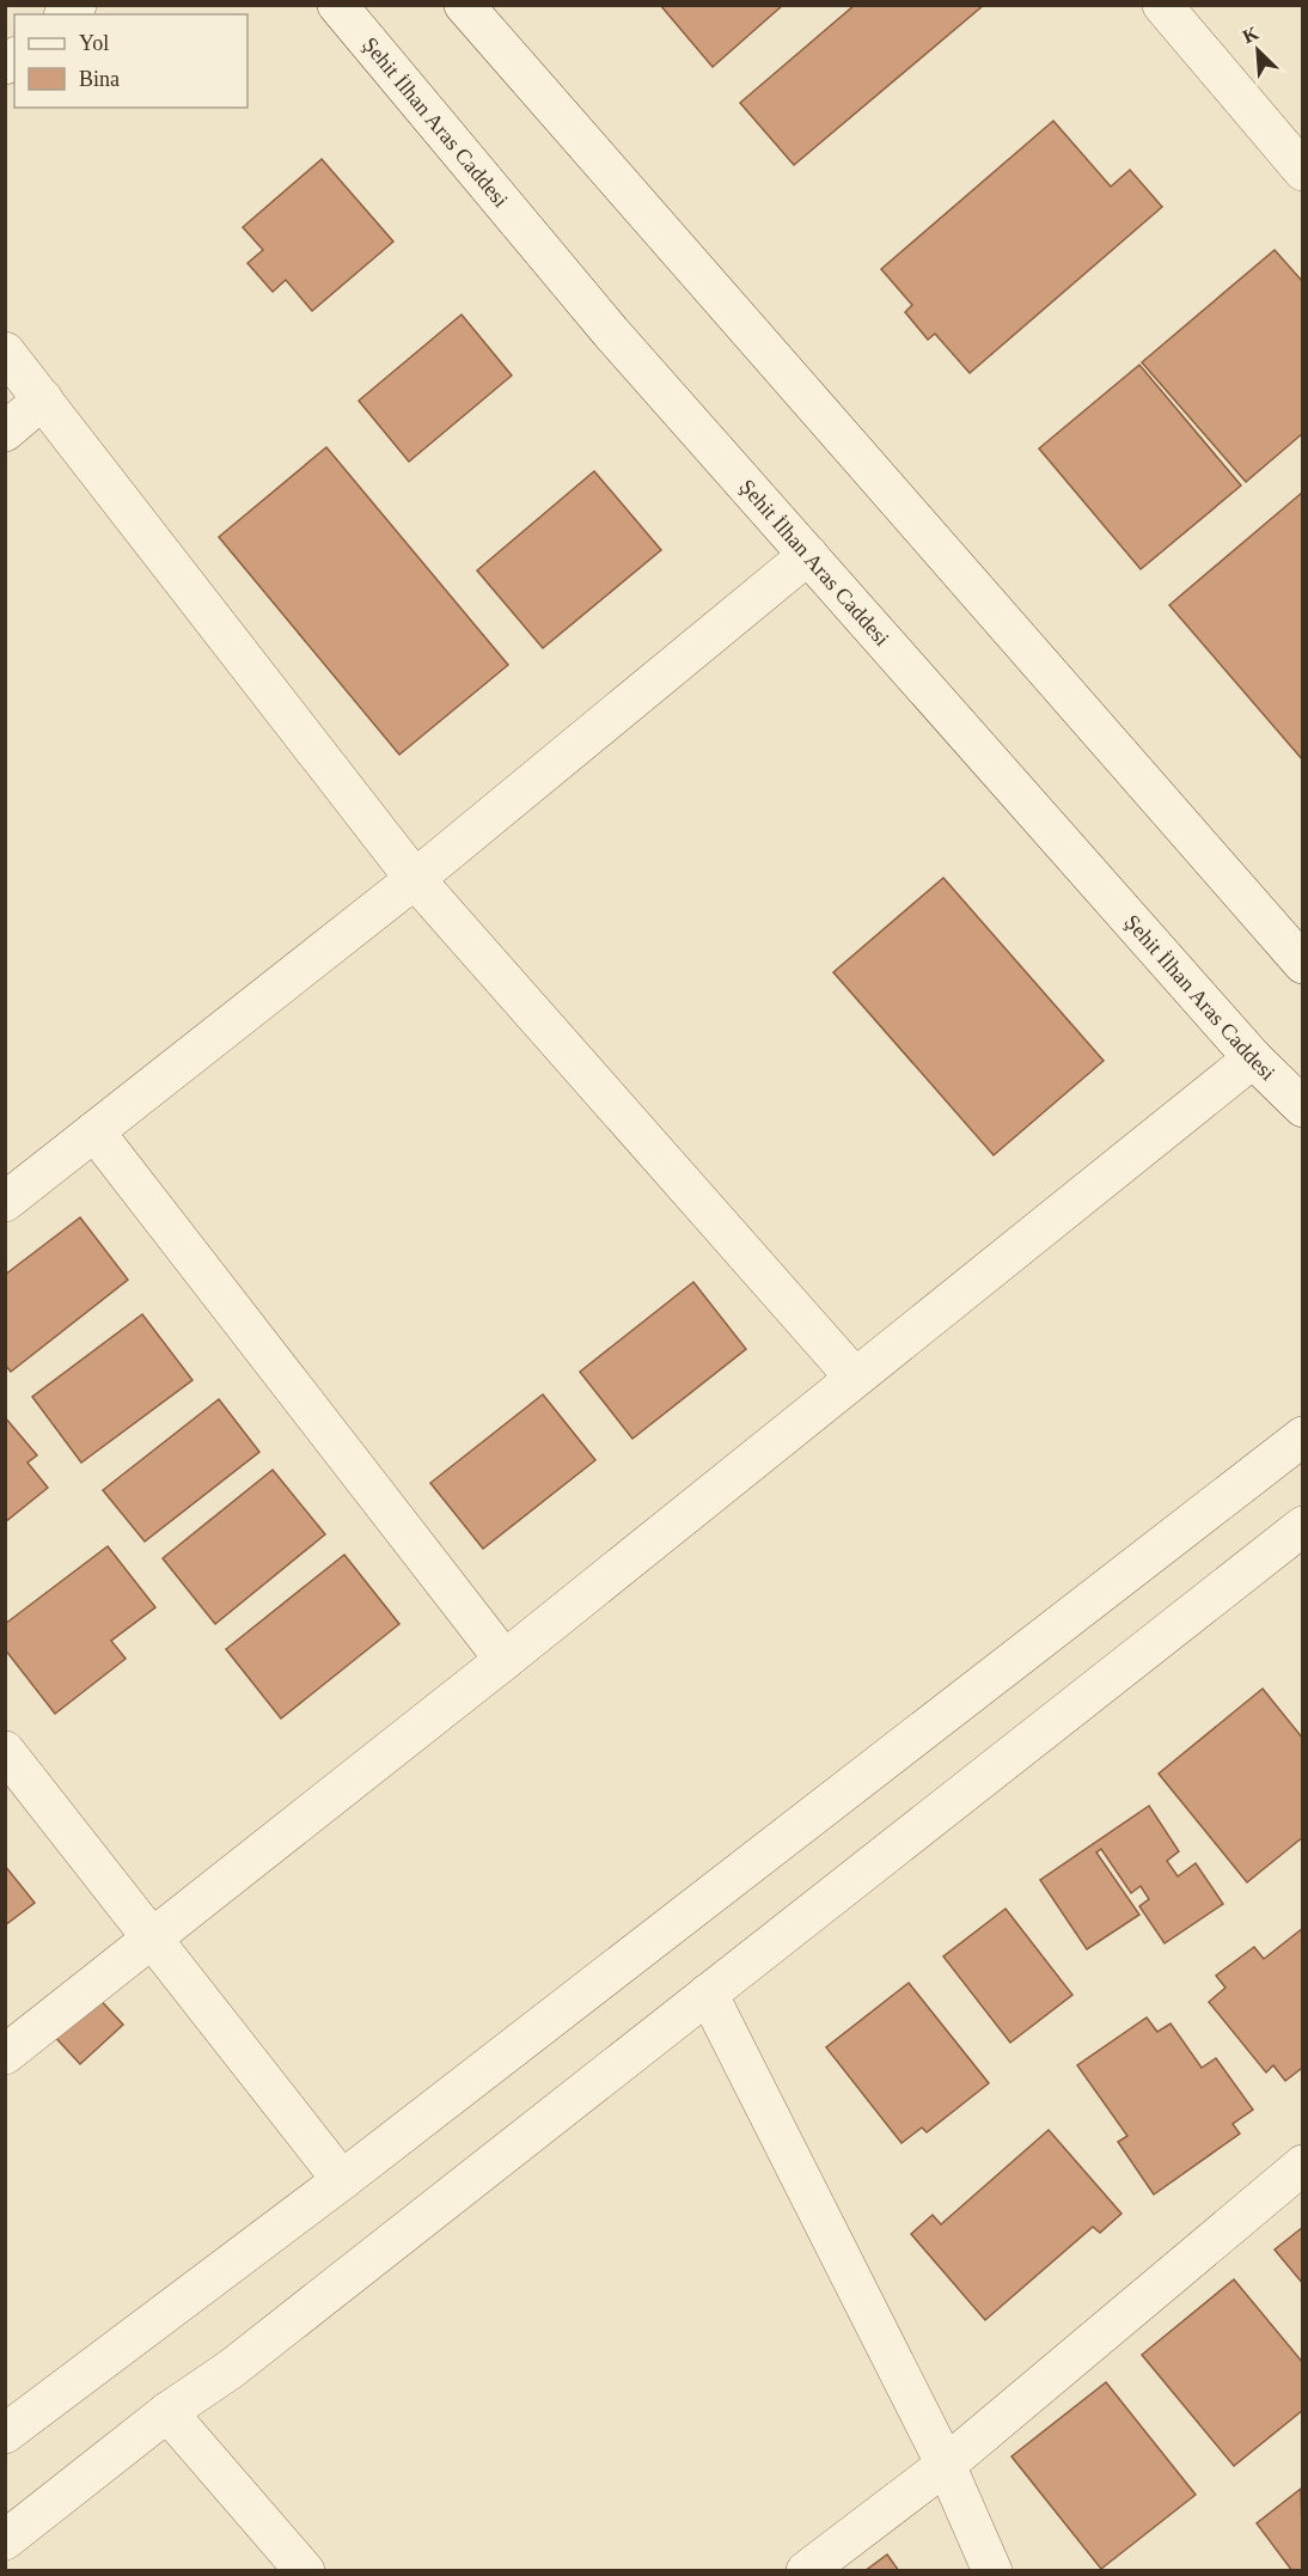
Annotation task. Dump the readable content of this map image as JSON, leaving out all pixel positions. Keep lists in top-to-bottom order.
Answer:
{
  "streets": {
    "street": ["Şehit İlhan Aras Caddesi"]
  },
  "legend": ["Yol", "Bina"],
  "north": "top left"
}
